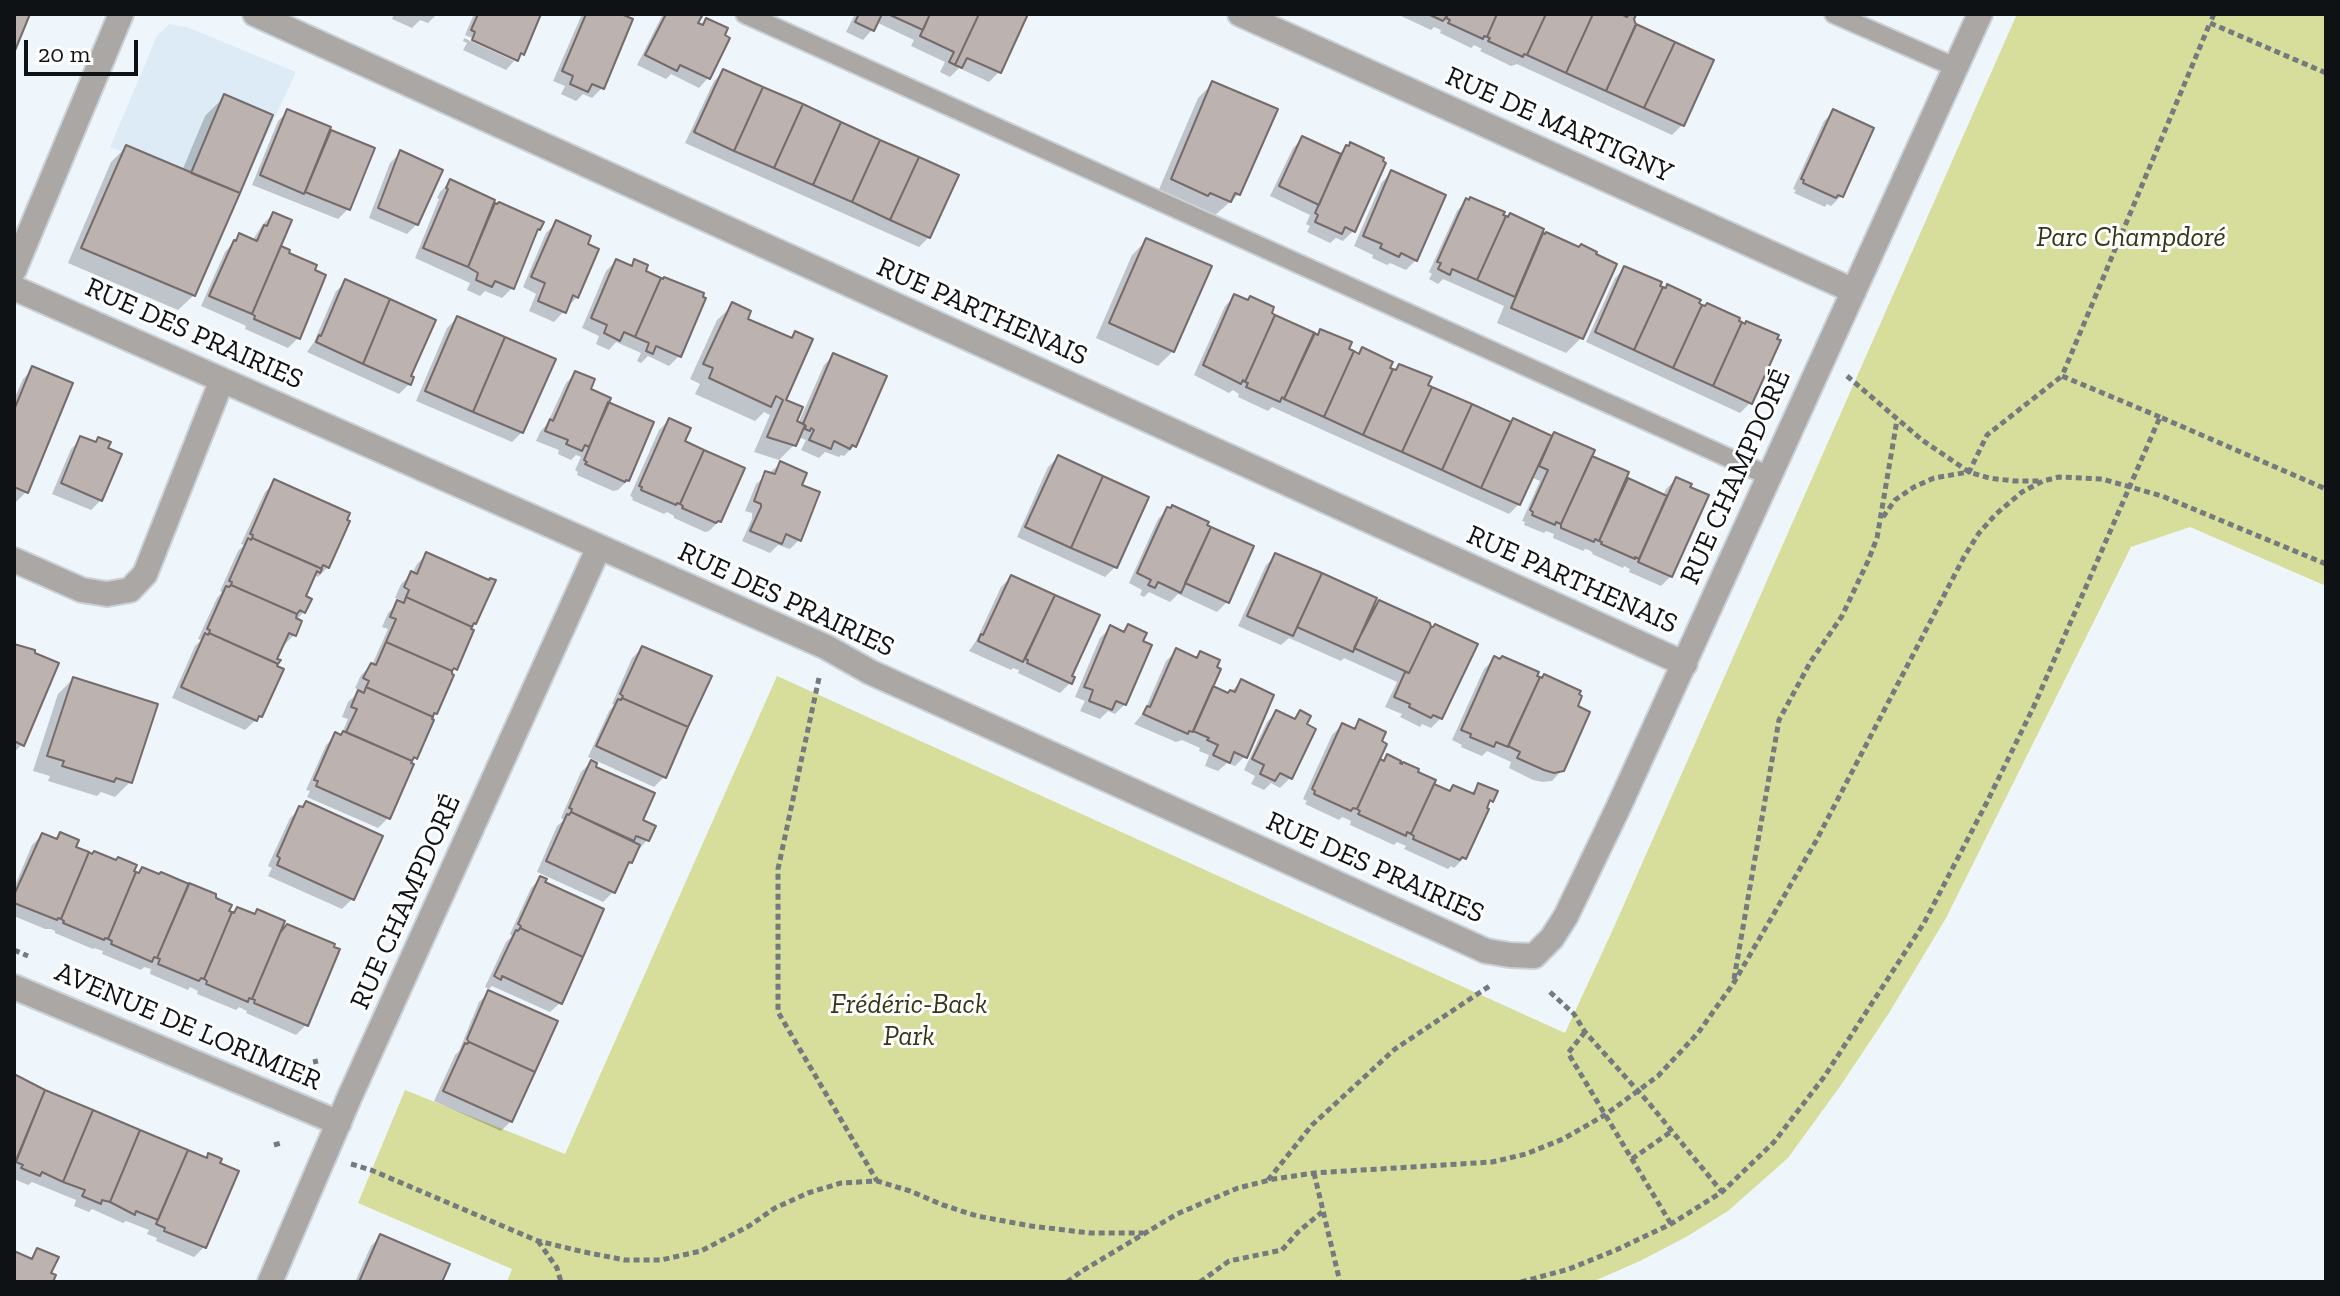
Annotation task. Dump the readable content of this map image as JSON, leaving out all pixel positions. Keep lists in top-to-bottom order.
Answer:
{
  "streets": {
    "street": [
      "RUE DE MARTIGNY",
      "RUE PARTHENAIS",
      "RUE DES PRAIRIES",
      "RUE CHAMPDORÉ",
      "AVENUE DE LORIMIER"
    ]
  },
  "crossings": [
    ["RUE DE MARTIGNY", "RUE CHAMPDORÉ"],
    ["RUE PARTHENAIS", "RUE CHAMPDORÉ"],
    ["RUE DES PRAIRIES", "RUE CHAMPDORÉ"],
    ["RUE CHAMPDORÉ", "AVENUE DE LORIMIER"]
  ],
  "parks": ["Parc Champdoré", "Frédéric-Back Park"],
  "scale_bar": "20 m"
}
